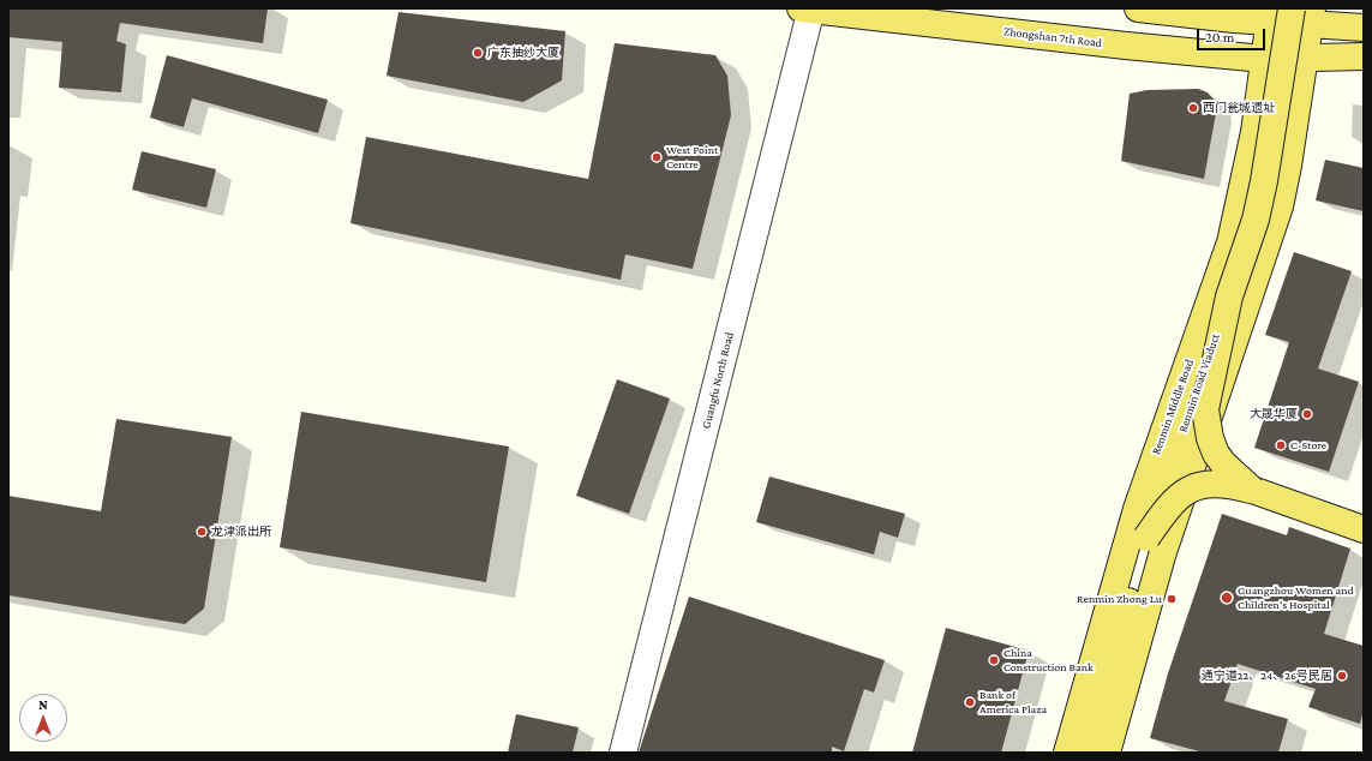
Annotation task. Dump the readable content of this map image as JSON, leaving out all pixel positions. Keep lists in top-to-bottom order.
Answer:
{
  "streets": {
    "main road": ["Zhongshan 7th Road", "Renmin Road Viaduct", "Renmin Middle Road"],
    "street": ["Guangfu North Road"]
  },
  "crossings": [
    ["Zhongshan 7th Road", "Guangfu North Road"],
    ["Zhongshan 7th Road", "Renmin Middle Road"]
  ],
  "places": [
    "广东抽纱大厦",
    "西门瓮城遗址",
    "West Point Centre",
    "大晟华厦",
    "C-Store",
    "龙津派出所",
    "Guangzhou Women and Children's Hospital",
    "Renmin Zhong Lu",
    "China Construction Bank",
    "通宁道22、24、26号民居",
    "Bank of America Plaza"
  ],
  "scale_bar": "20 m",
  "north": "top"
}
